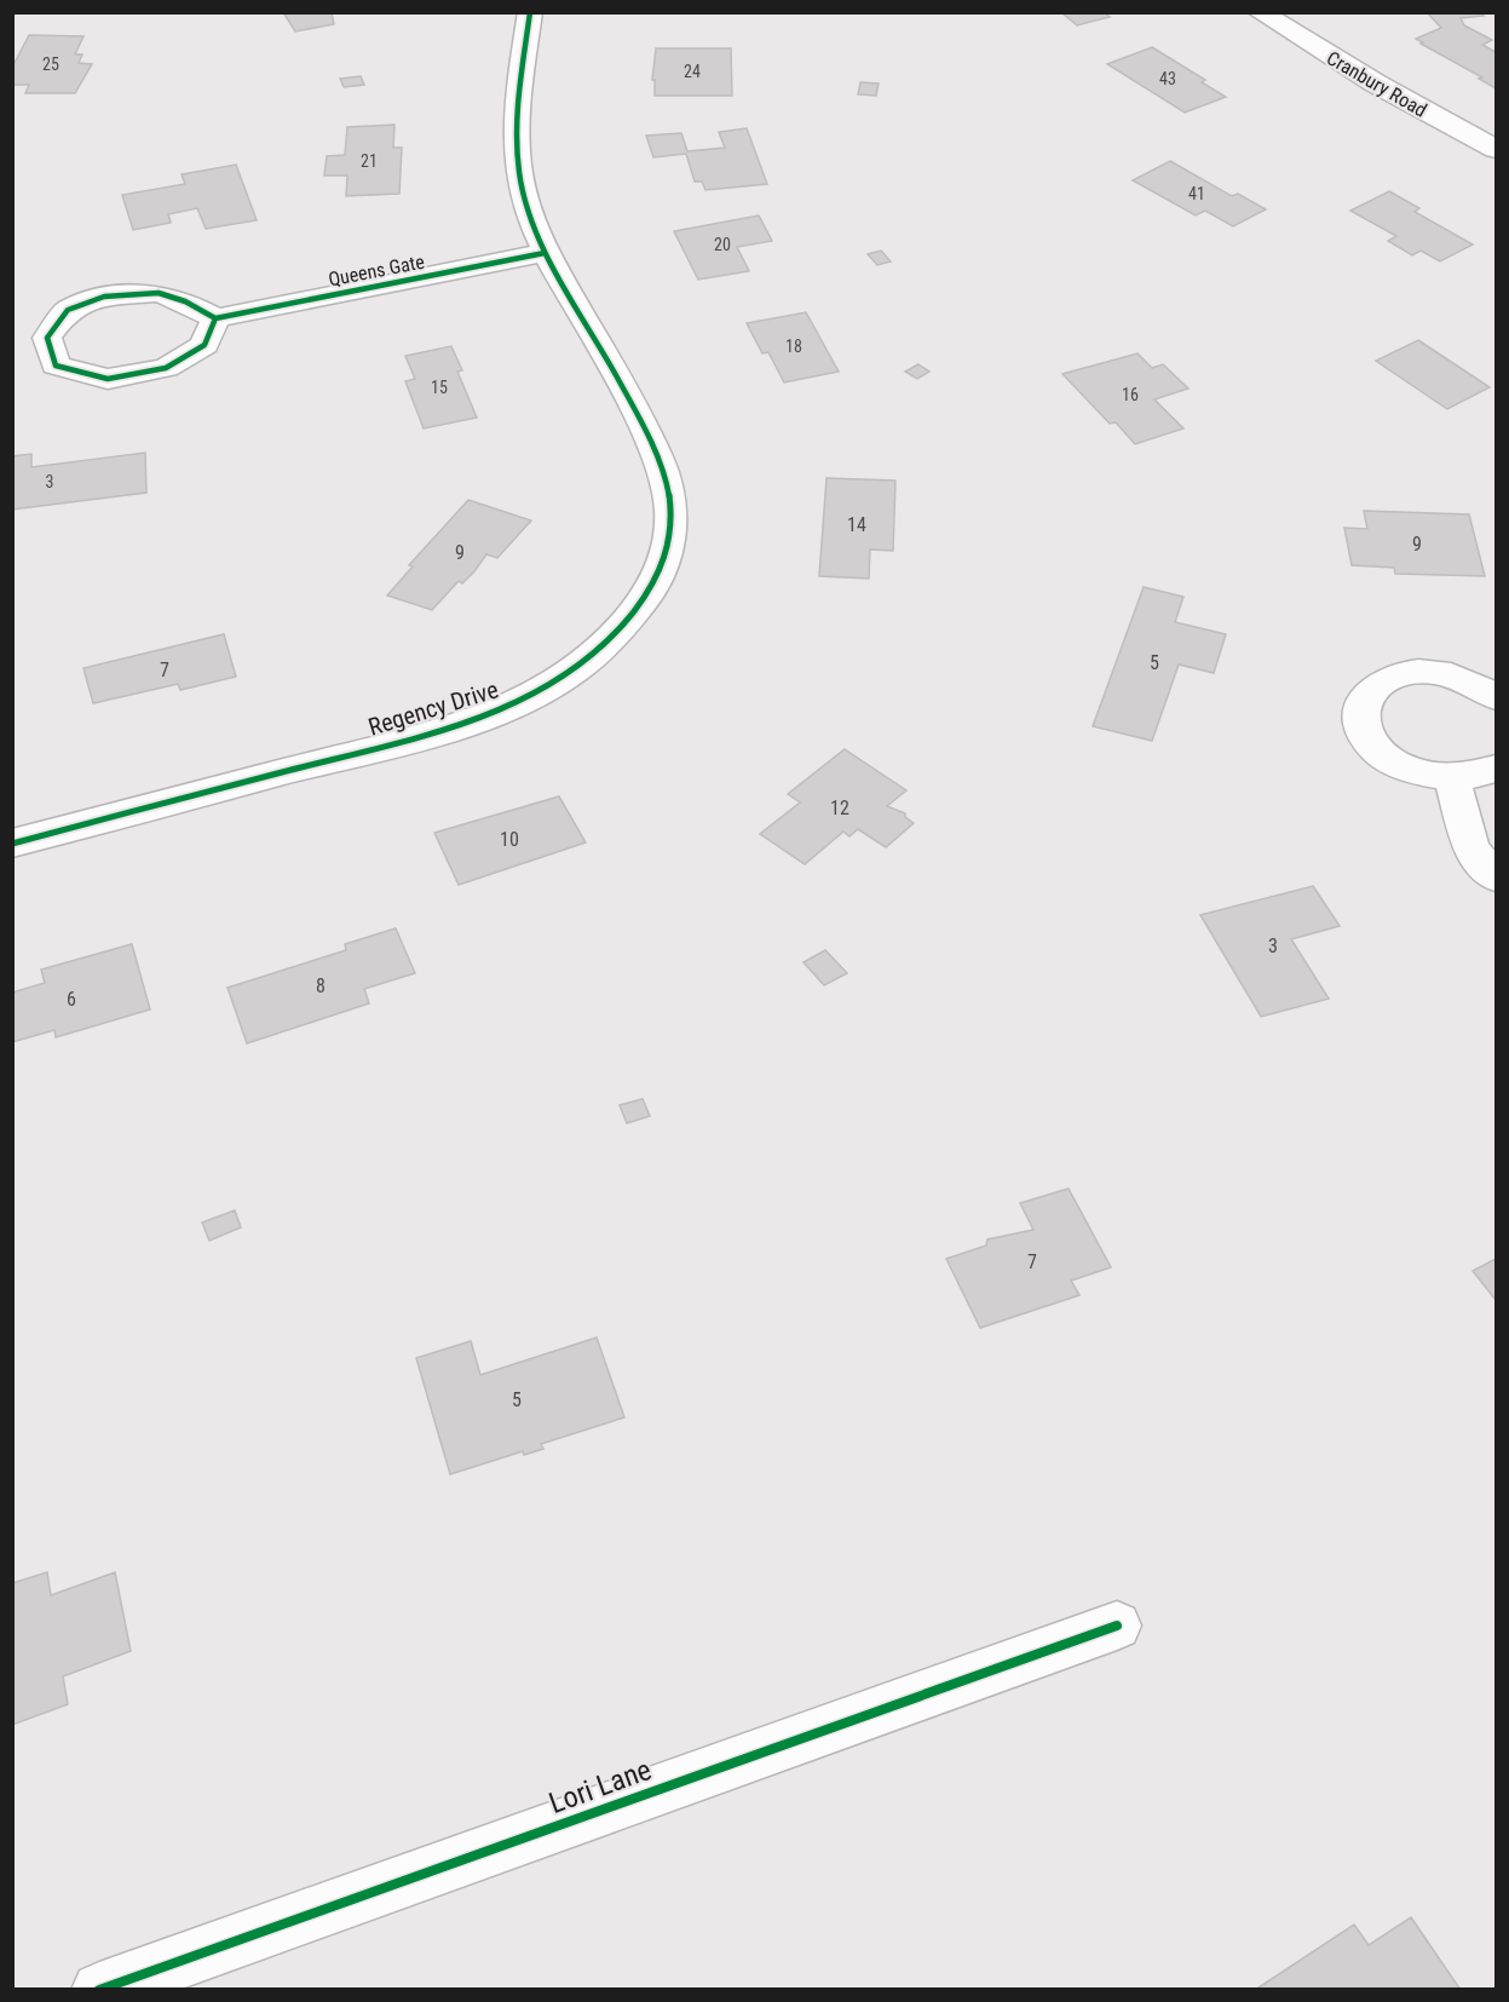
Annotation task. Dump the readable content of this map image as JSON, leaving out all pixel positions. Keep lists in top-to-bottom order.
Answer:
{
  "streets": {
    "street": [
      "Cranbury Road",
      "Queens Gate",
      "Regency Drive",
      "Lori Lane"
    ]
  },
  "crossings": [
    ["Queens Gate", "Regency Drive"]
  ],
  "house_numbers": [
    "25",
    "24",
    "43",
    "21",
    "41",
    "20",
    "18",
    "15",
    "16",
    "3",
    "14",
    "9",
    "9",
    "5",
    "7",
    "12",
    "10",
    "3",
    "8",
    "6",
    "7",
    "5"
  ]
}
